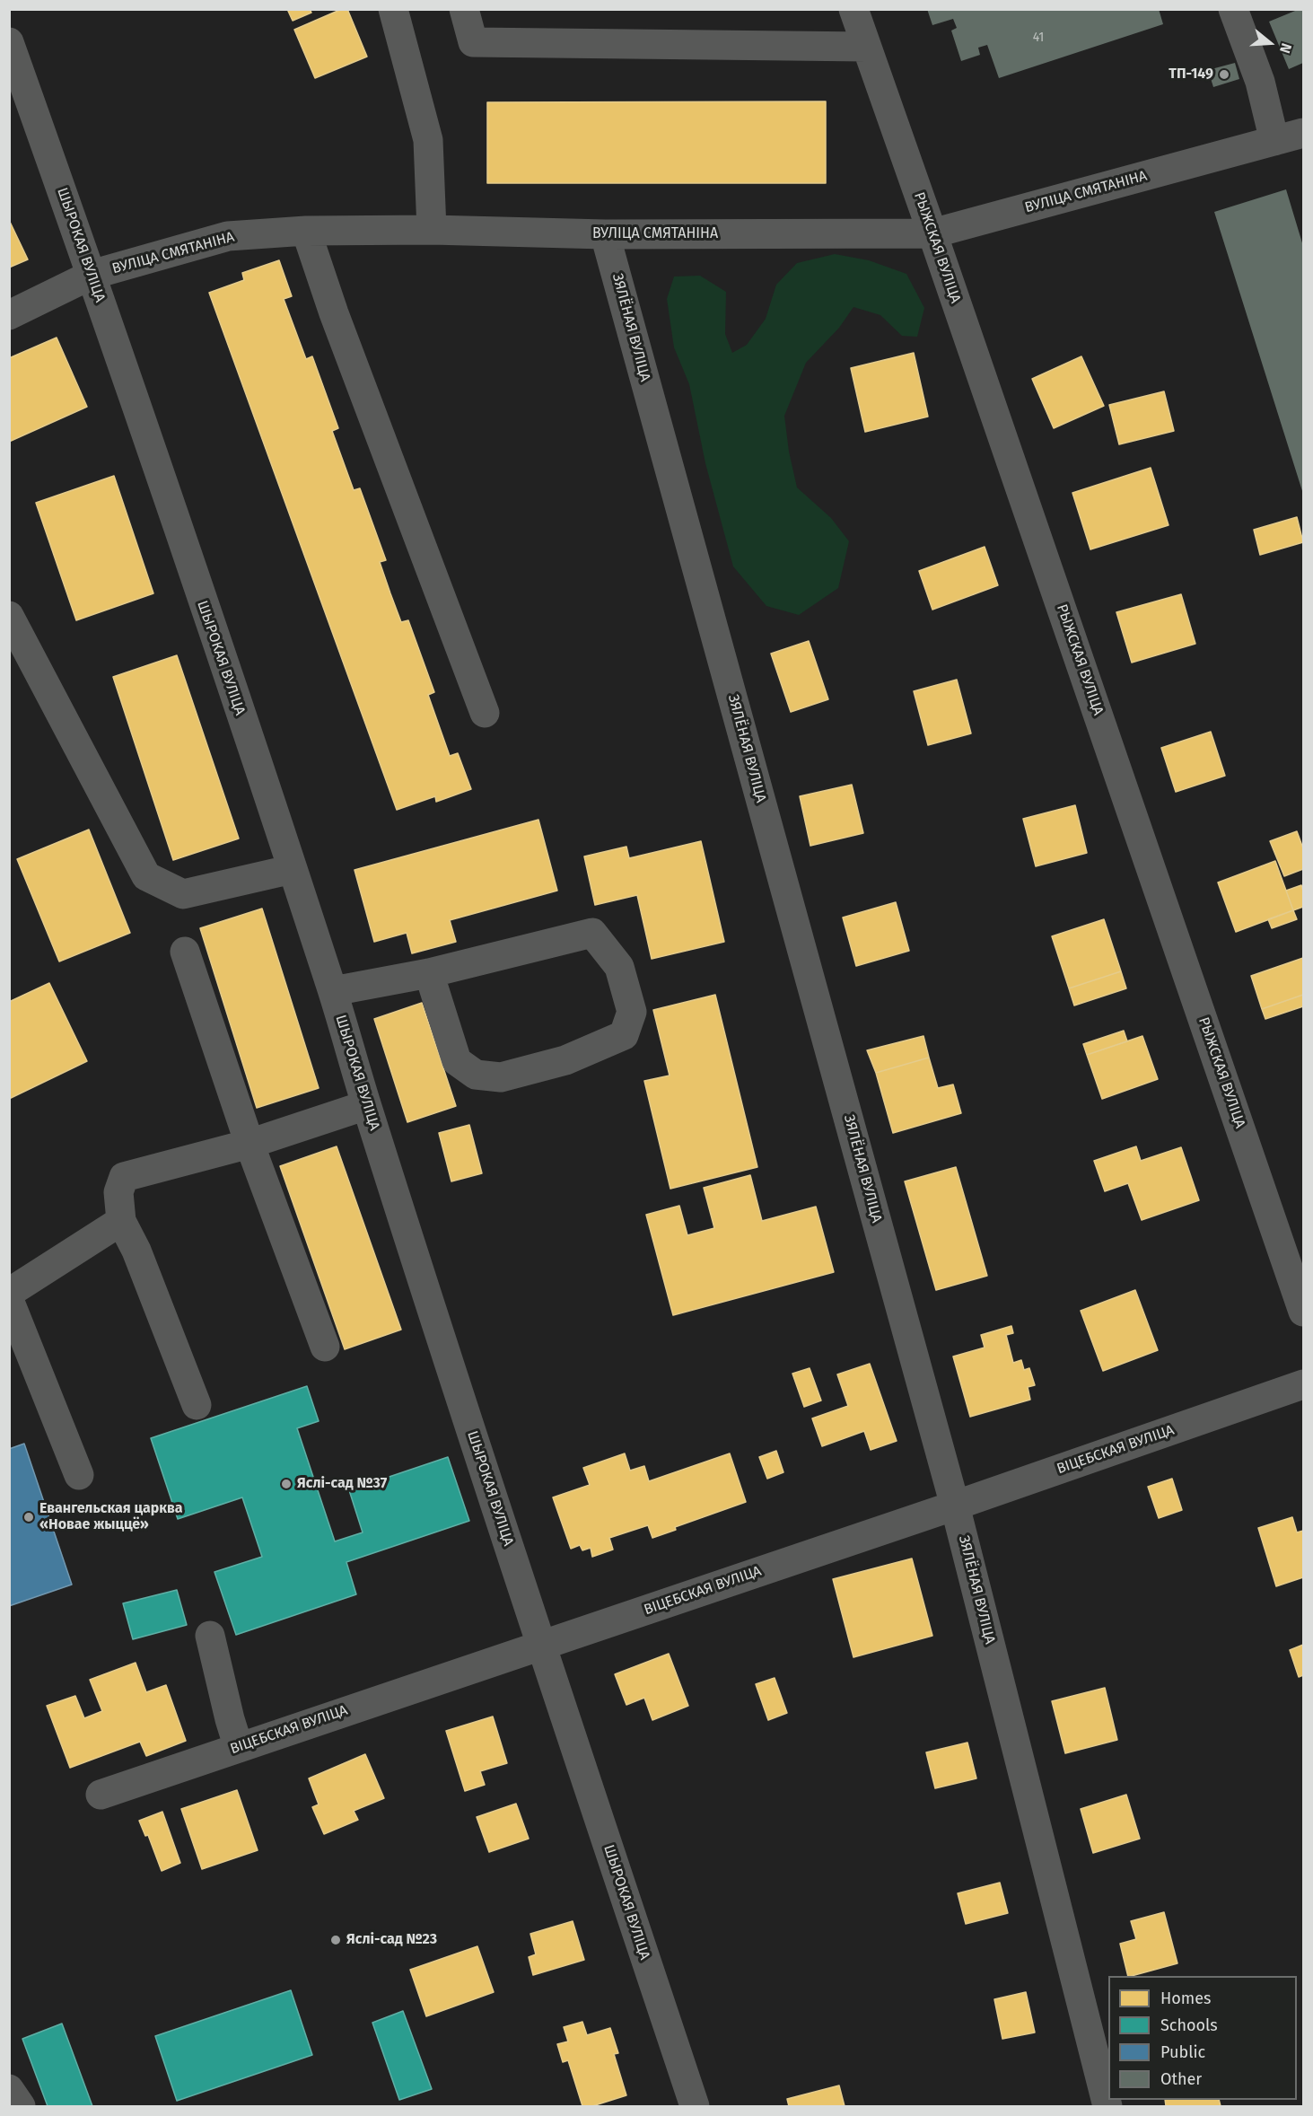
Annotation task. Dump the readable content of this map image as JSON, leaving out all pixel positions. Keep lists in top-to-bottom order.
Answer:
{
  "streets": {
    "street": [
      "ВУЛІЦА СМЯТАНІНА",
      "ШЫРОКАЯ ВУЛІЦА",
      "РЫЖСКАЯ ВУЛІЦА",
      "ЗЯЛЁНАЯ ВУЛІЦА",
      "ВІЦЕБСКАЯ ВУЛІЦА"
    ]
  },
  "crossings": [
    ["ВУЛІЦА СМЯТАНІНА", "ШЫРОКАЯ ВУЛІЦА"],
    ["ВУЛІЦА СМЯТАНІНА", "РЫЖСКАЯ ВУЛІЦА"],
    ["ВУЛІЦА СМЯТАНІНА", "ЗЯЛЁНАЯ ВУЛІЦА"],
    ["ШЫРОКАЯ ВУЛІЦА", "ВІЦЕБСКАЯ ВУЛІЦА"],
    ["ЗЯЛЁНАЯ ВУЛІЦА", "ВІЦЕБСКАЯ ВУЛІЦА"]
  ],
  "places": [
    "ТП-149",
    "Яслі-сад №37",
    "Евангельская царква «Новае жыццё»",
    "Яслі-сад №23"
  ],
  "house_numbers": ["41"],
  "legend": [
    "Homes",
    "Schools",
    "Public",
    "Other"
  ],
  "north": "right"
}
